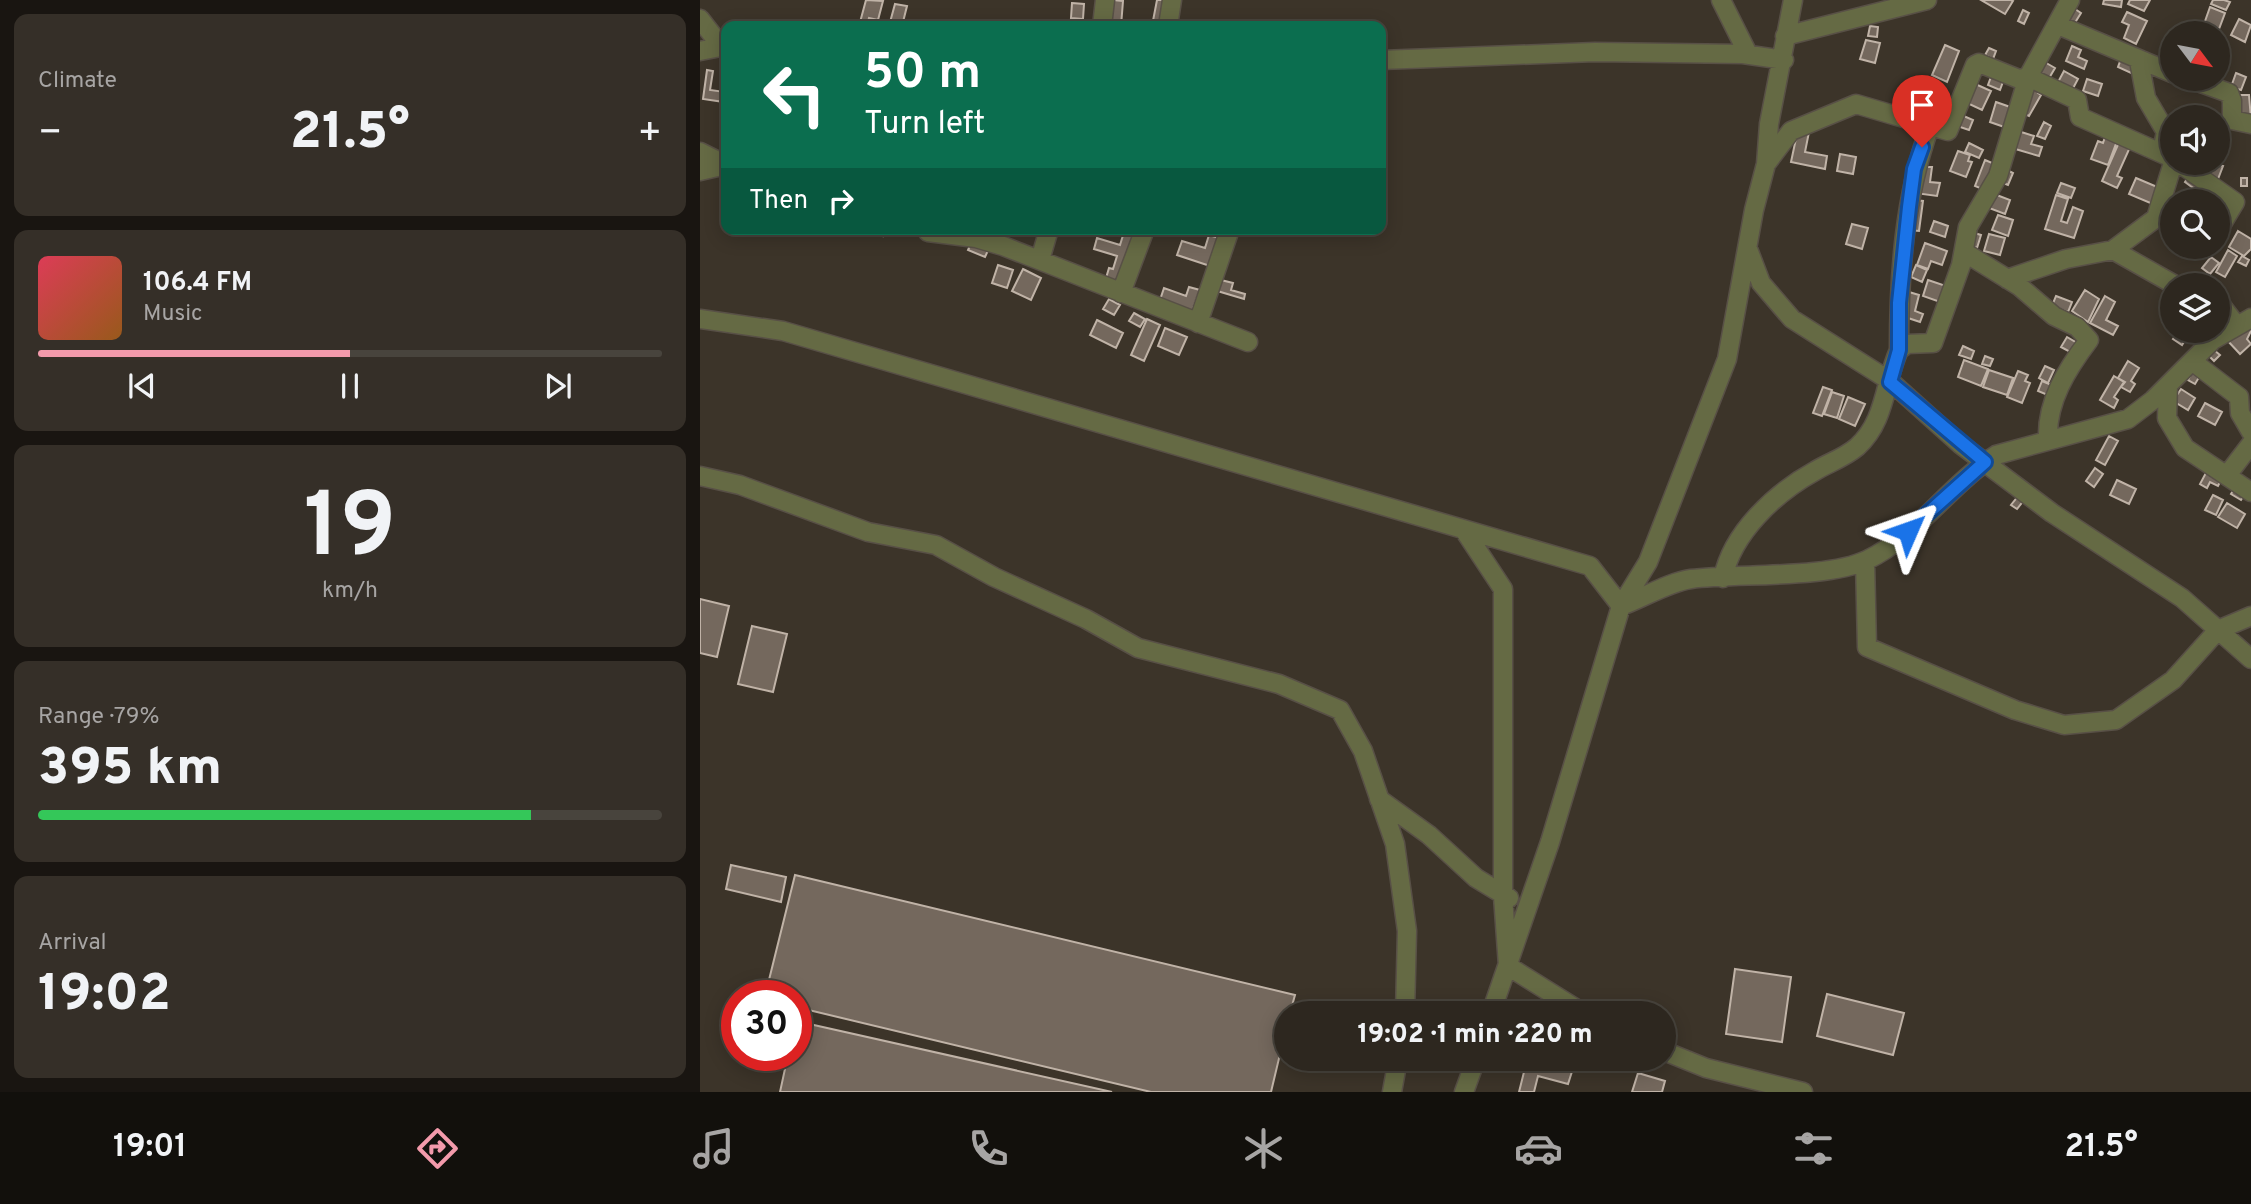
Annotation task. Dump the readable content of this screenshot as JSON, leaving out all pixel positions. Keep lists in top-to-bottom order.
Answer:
{
  "north": "bottom right",
  "page": {
    "tile": [
      "Climate",
      ["19", "km/h"],
      ["Range · 79%", "395 km"],
      ["Arrival", "19:02"]
    ],
    "turn": ["50 m", "Turn left"],
    "heat": ["−", "21.5°", "+"],
    "then": "Then",
    "song": ["106.4 FM", "Music"],
    "limit": "30",
    "trip": "19:02 · 1 min · 220 m",
    "tabs": ["19:01", "21.5°"]
  }
}
